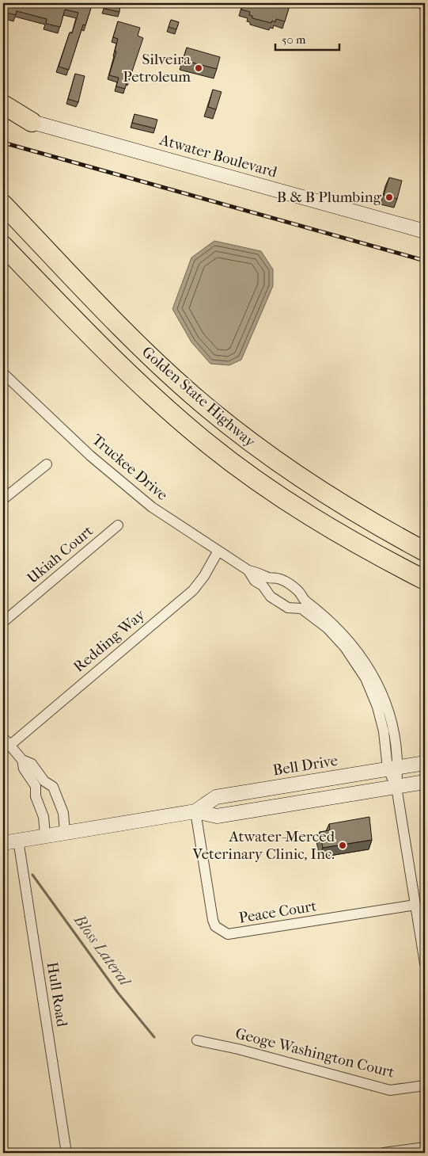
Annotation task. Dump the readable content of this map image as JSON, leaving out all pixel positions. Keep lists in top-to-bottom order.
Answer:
{
  "streets": {
    "highway": ["Golden State Highway"],
    "street": [
      "Atwater Boulevard",
      "Truckee Drive",
      "Ukiah Court",
      "Redding Way",
      "Bell Drive",
      "Peace Court",
      "Hull Road",
      "Geoge Washington Court"
    ]
  },
  "crossings": [
    ["Truckee Drive", "Redding Way"],
    ["Truckee Drive", "Bell Drive"],
    ["Truckee Drive", "Peace Court"],
    ["Bell Drive", "Peace Court"],
    ["Bell Drive", "Hull Road"]
  ],
  "water": ["Bloss Lateral"],
  "places": ["Silveira Petroleum", "B & B Plumbing", "Atwater-Merced Veterinary Clinic, Inc."],
  "scale_bar": "50 m"
}
